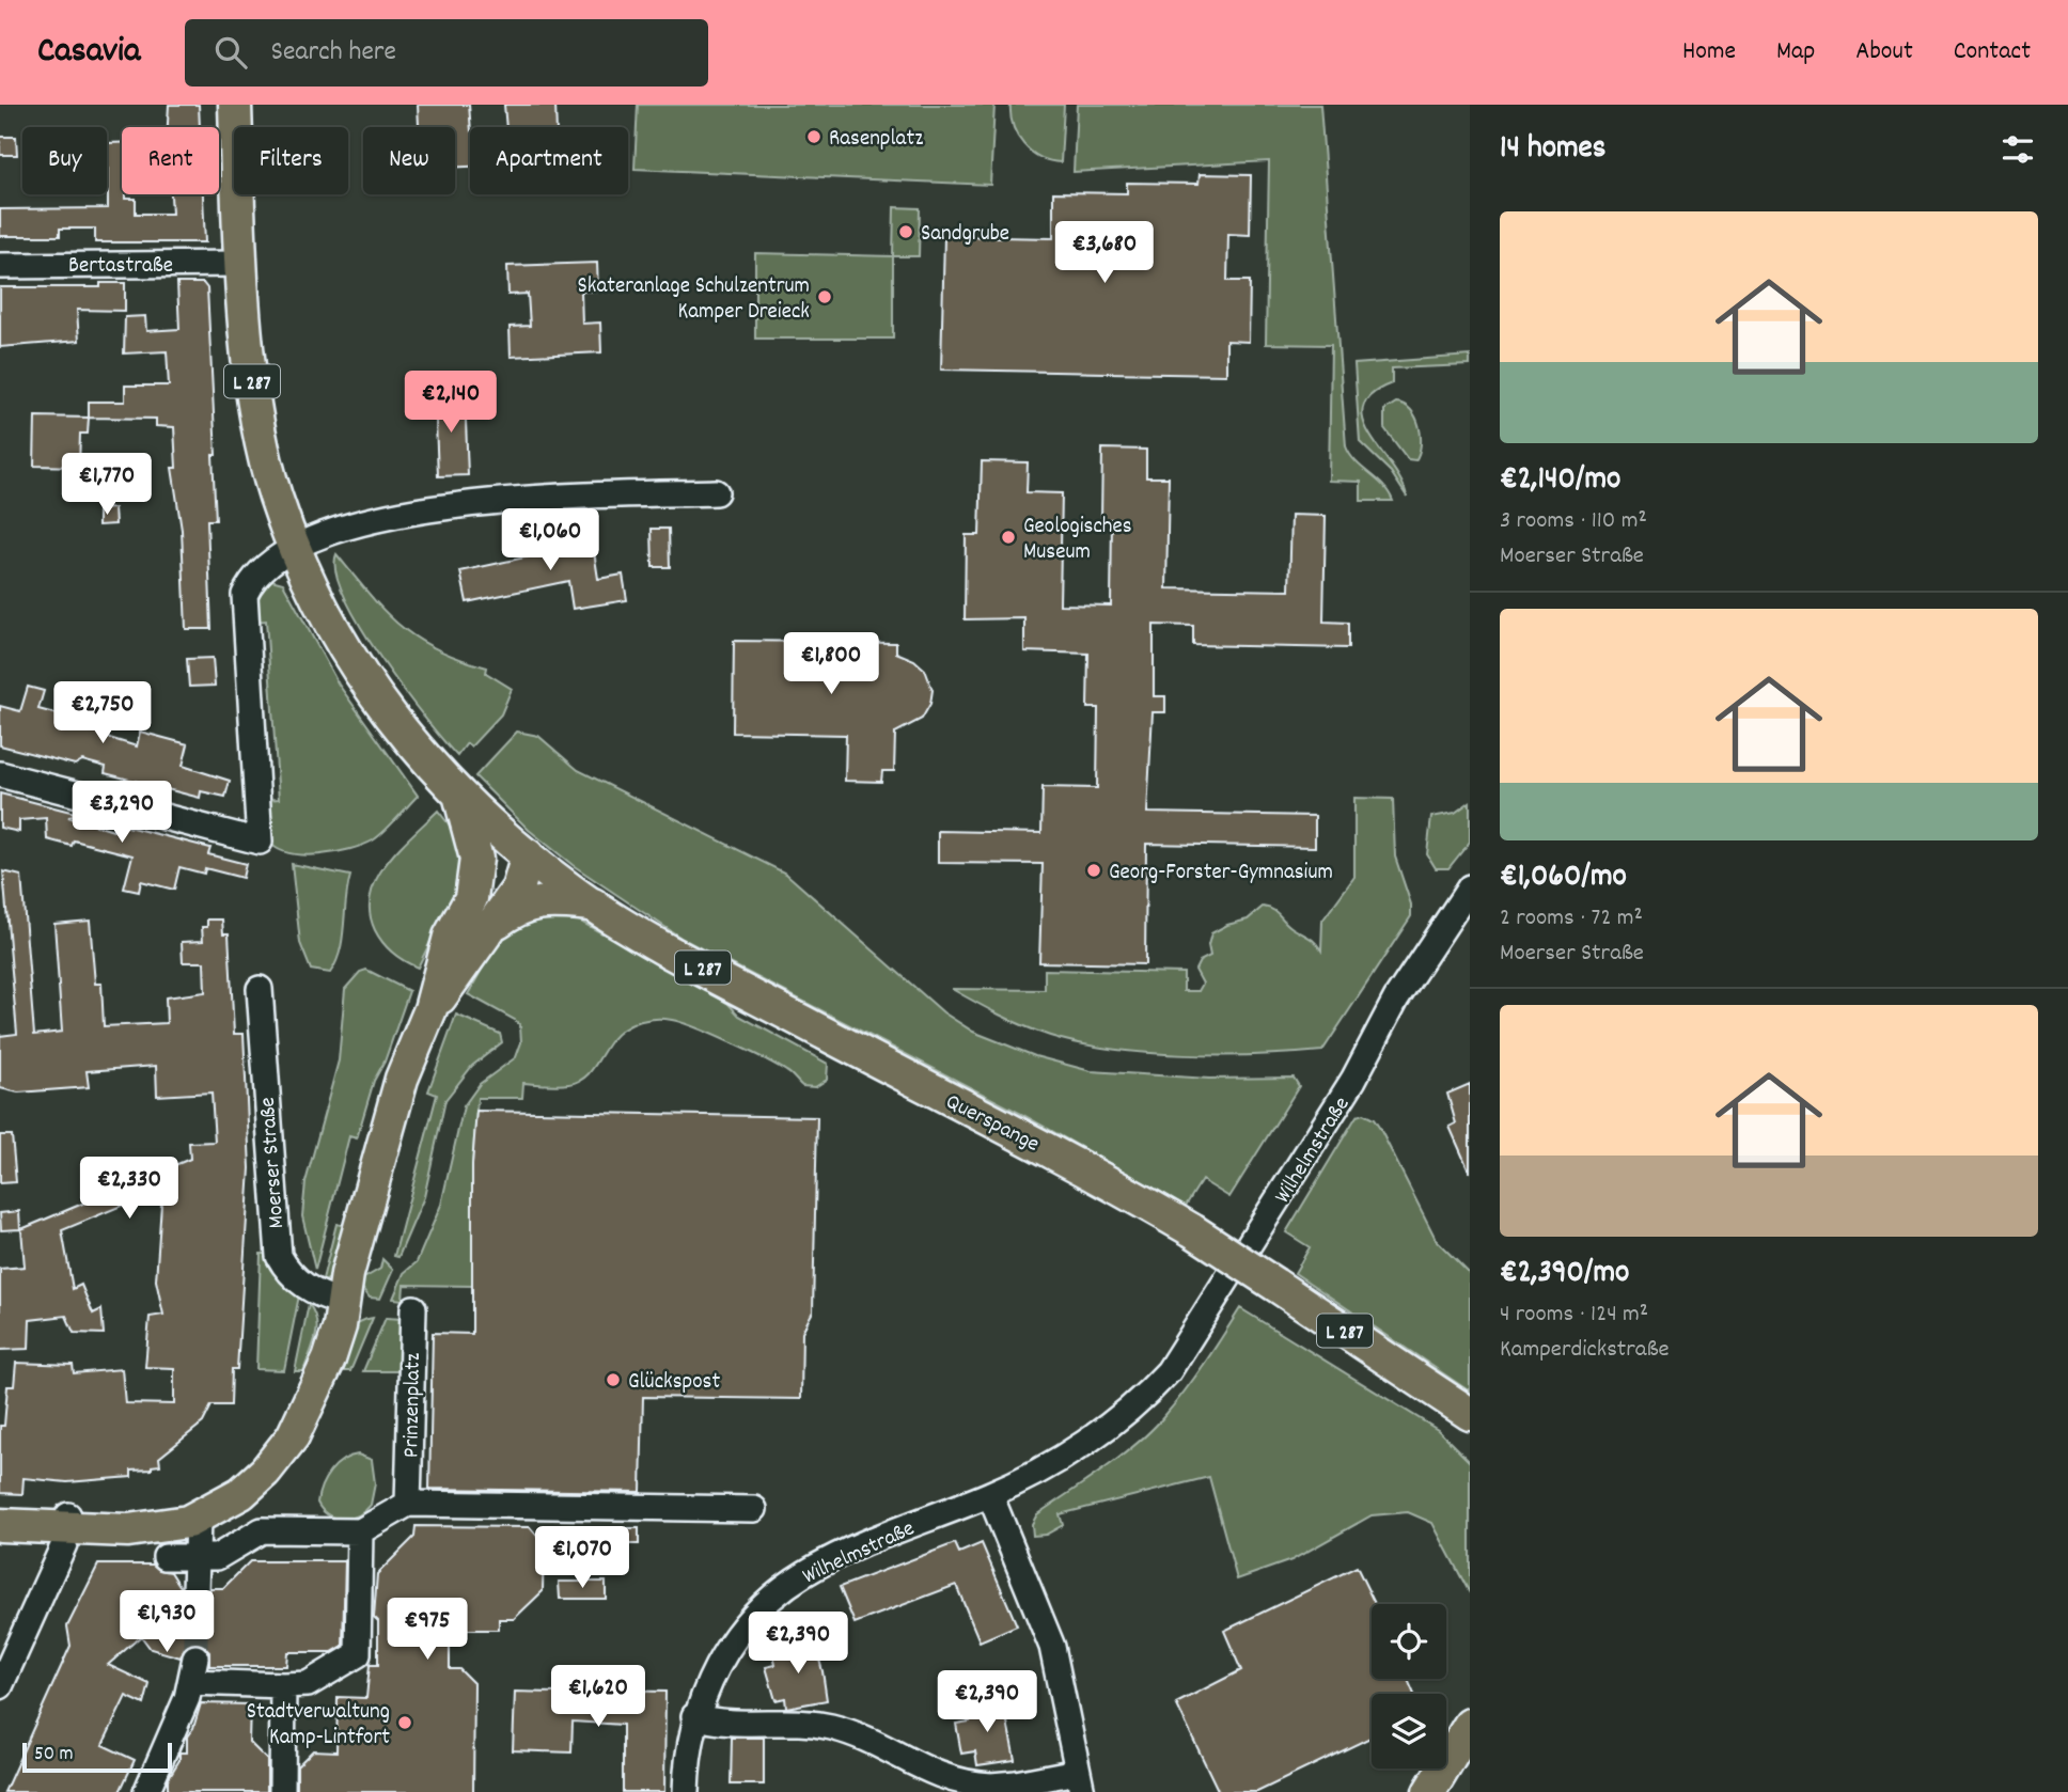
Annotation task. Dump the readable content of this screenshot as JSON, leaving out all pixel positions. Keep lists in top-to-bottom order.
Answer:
{
  "streets": {
    "main road": ["L 287", "Querspange"],
    "street": [
      "Bertastraße",
      "Wilhelmstraße",
      "Moerser Straße",
      "Prinzenplatz"
    ]
  },
  "crossings": [
    ["Bertastraße", "L 287"],
    ["L 287", "Querspange"]
  ],
  "places": [
    "Rasenplatz",
    "Sandgrube",
    "Skateranlage Schulzentrum Kamper Dreieck",
    "Geologisches Museum",
    "Georg-Forster-Gymnasium",
    "Glückspost",
    "Stadtverwaltung Kamp-Lintfort"
  ],
  "scale_bar": "50 m",
  "page": {
    "header": "Casavia",
    "search": "Search here",
    "nav": [
      "Home",
      "Map",
      "About",
      "Contact"
    ],
    "heading": "14 homes",
    "chip": [
      "Buy",
      "Rent",
      "Filters",
      "New",
      "Apartment"
    ],
    "list": [
      {
        "name": "€2,140/mo",
        "note": "3 rooms · 110 m² · Moerser Straße"
      },
      {
        "name": "€1,060/mo",
        "note": "2 rooms · 72 m² · Moerser Straße"
      },
      {
        "name": "€2,390/mo",
        "note": "4 rooms · 124 m² · Kamperdickstraße"
      }
    ],
    "price": [
      "€3,680",
      "€2,140",
      "€1,770",
      "€1,060",
      "€1,800",
      "€2,750",
      "€3,290",
      "€2,330",
      "€1,070",
      "€1,930",
      "€975",
      "€2,390",
      "€1,620",
      "€2,390"
    ],
    "scale": "50 m"
  }
}
